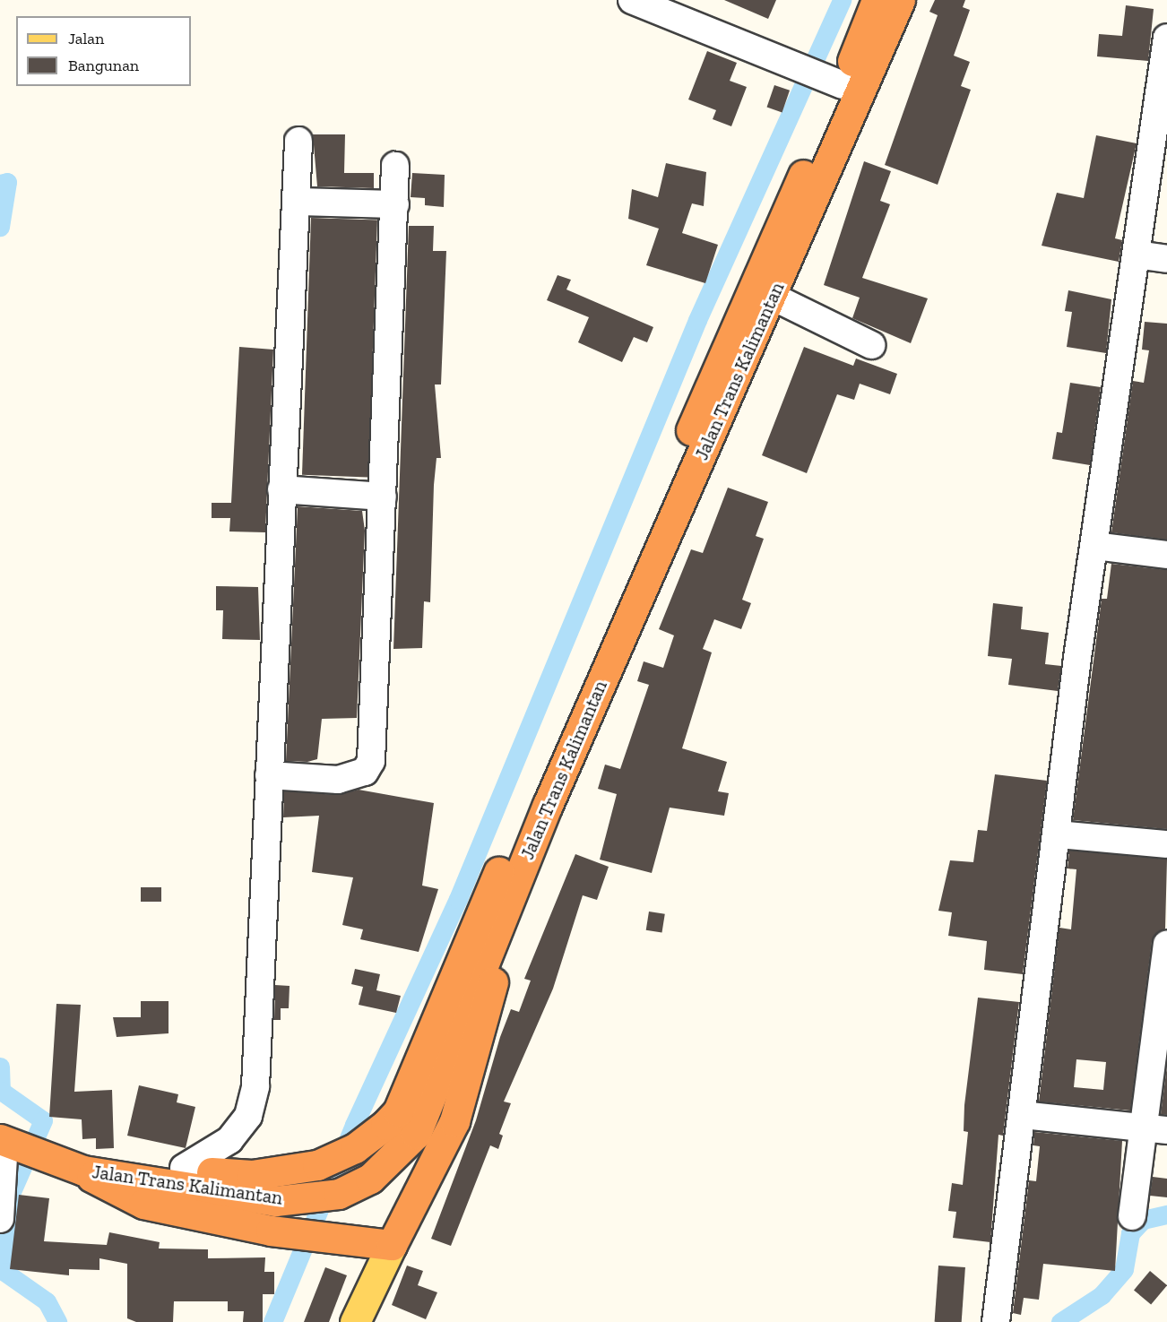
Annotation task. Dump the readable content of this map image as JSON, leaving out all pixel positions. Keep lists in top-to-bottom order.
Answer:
{
  "streets": {
    "highway": ["Jalan Trans Kalimantan"]
  },
  "legend": ["Jalan", "Bangunan"]
}
